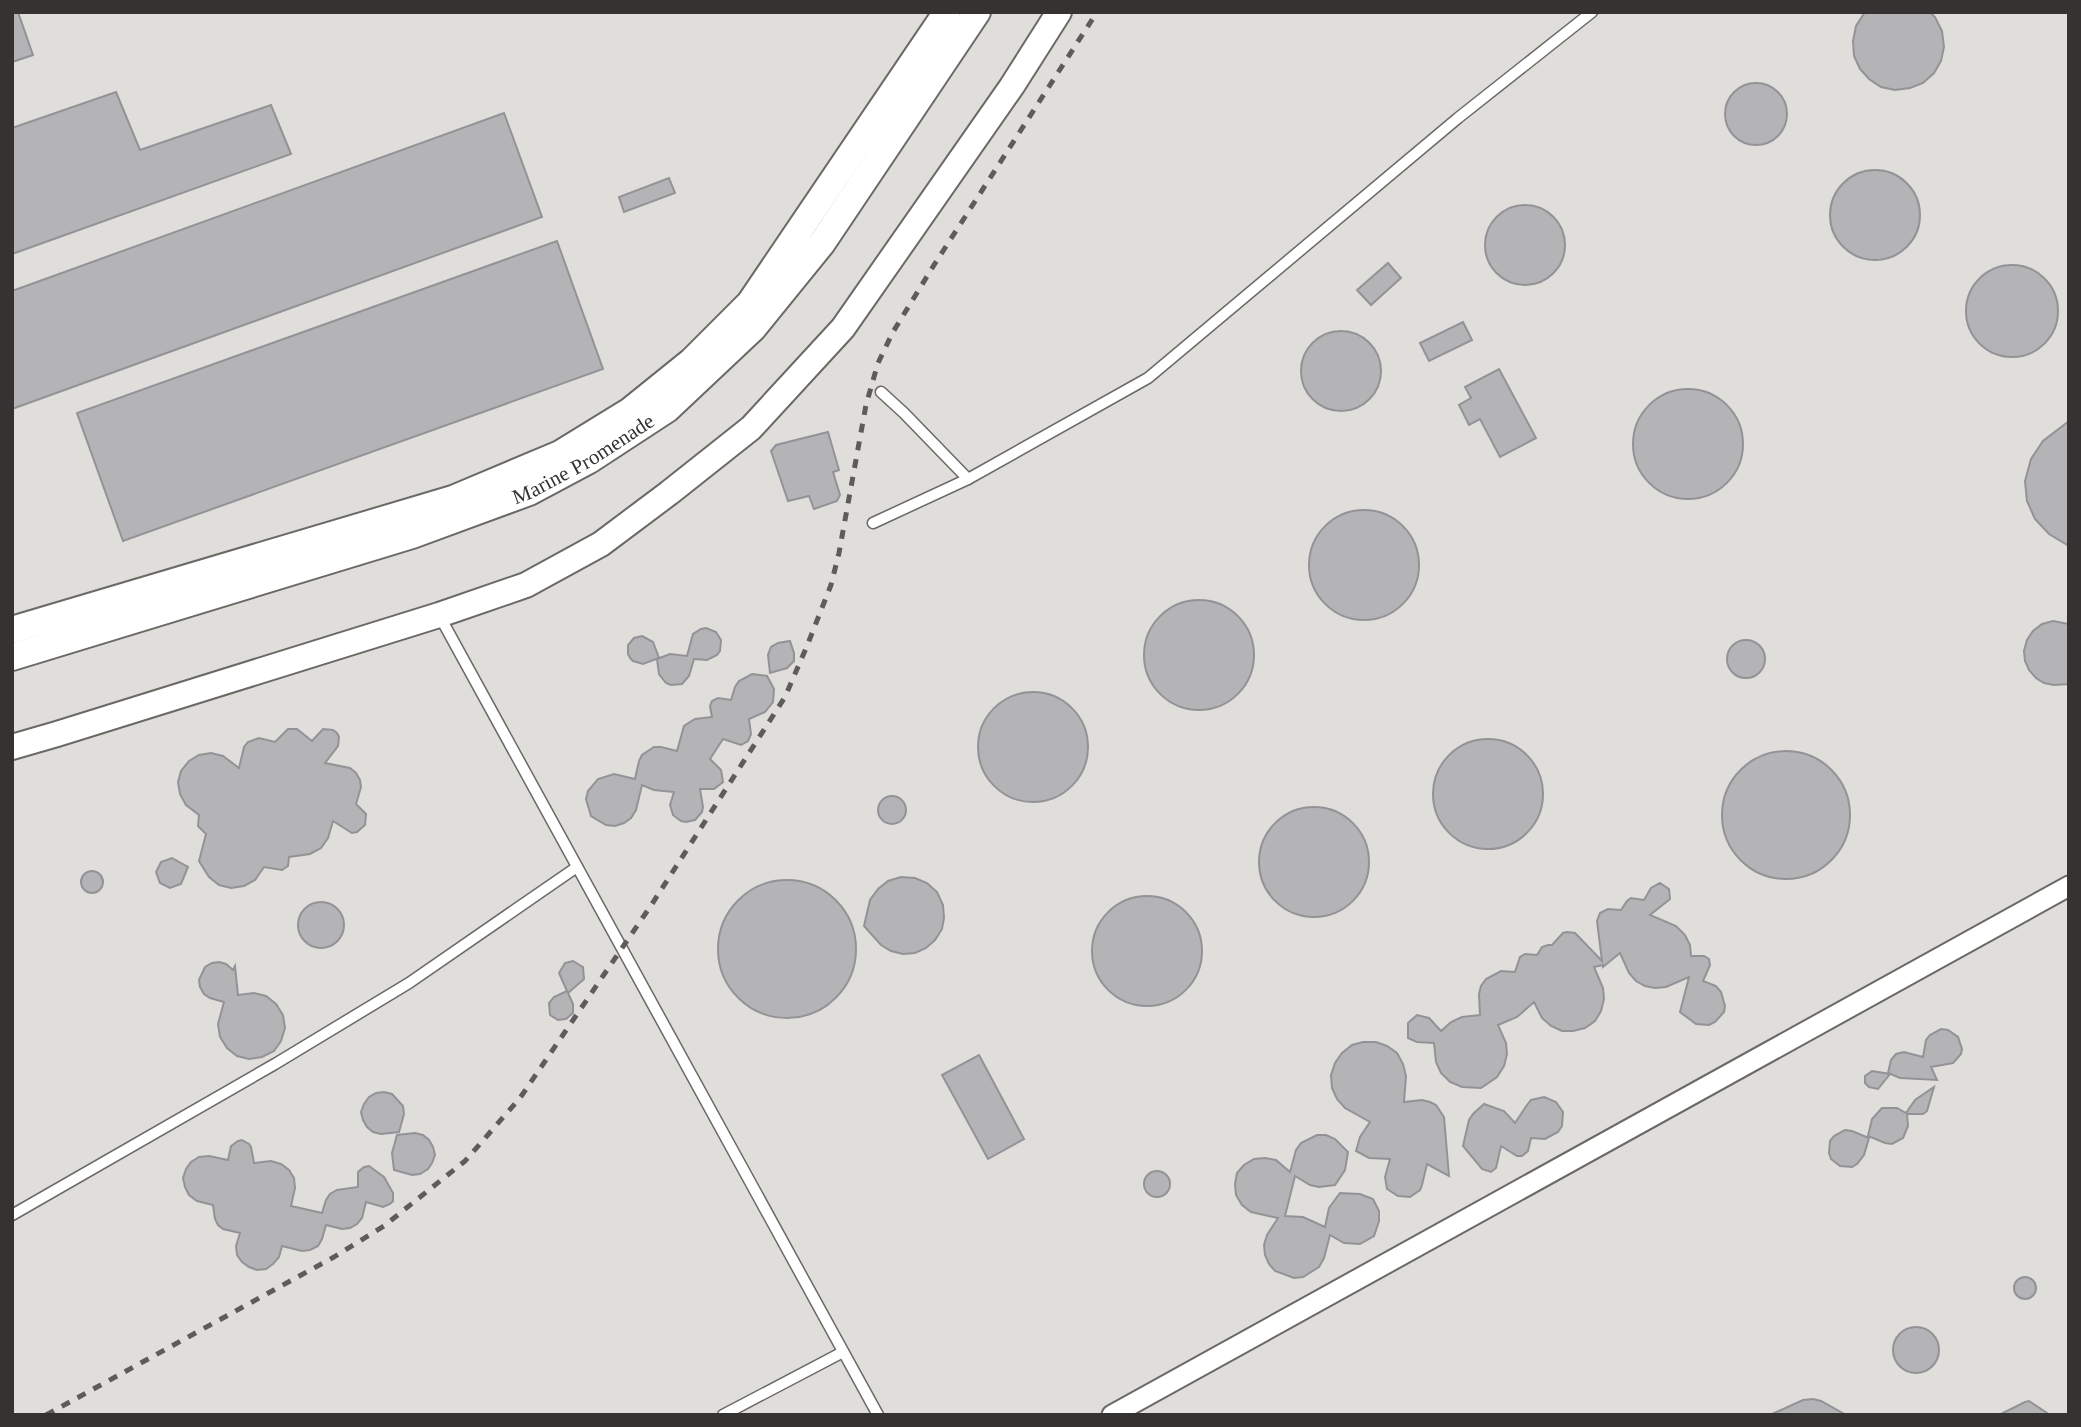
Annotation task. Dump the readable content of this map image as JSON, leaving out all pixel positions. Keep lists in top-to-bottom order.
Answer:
{
  "streets": {
    "main road": ["Marine Promenade"]
  }
}
